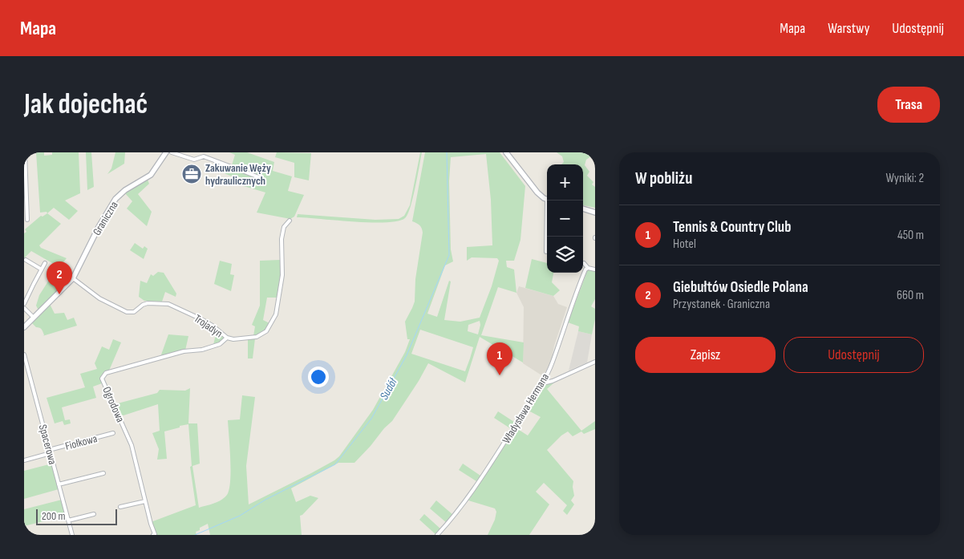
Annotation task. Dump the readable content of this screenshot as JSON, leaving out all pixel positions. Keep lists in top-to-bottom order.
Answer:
{
  "streets": {
    "street": [
      "Graniczna",
      "Trojadyn",
      "Ogrodowa",
      "Władysława Hermana",
      "Fiołkowa",
      "Spacerowa"
    ]
  },
  "crossings": [
    ["Graniczna", "Trojadyn"],
    ["Trojadyn", "Ogrodowa"],
    ["Fiołkowa", "Spacerowa"]
  ],
  "water": ["Sudół"],
  "places": {
    "office": ["Zakuwanie Węży hydraulicznych"]
  },
  "scale_bar": "200 m",
  "page": {
    "header": "Mapa",
    "nav": ["Mapa", "Warstwy", "Udostępnij"],
    "buttons": [
      "Trasa",
      ["Zapisz", "Udostępnij"]
    ],
    "title": "Jak dojechać",
    "heading": ["W pobliżu", "Wyniki: 2"],
    "map_buttons": ["+", "−"],
    "list": [
      {
        "mark": "1",
        "name": "Tennis & Country Club",
        "note": "Hotel",
        "value": "450 m"
      },
      {
        "mark": "2",
        "name": "Giebułtów Osiedle Polana",
        "note": "Przystanek · Graniczna",
        "value": "660 m"
      }
    ],
    "pins": ["2", "1"],
    "scale": "200 m"
  }
}
